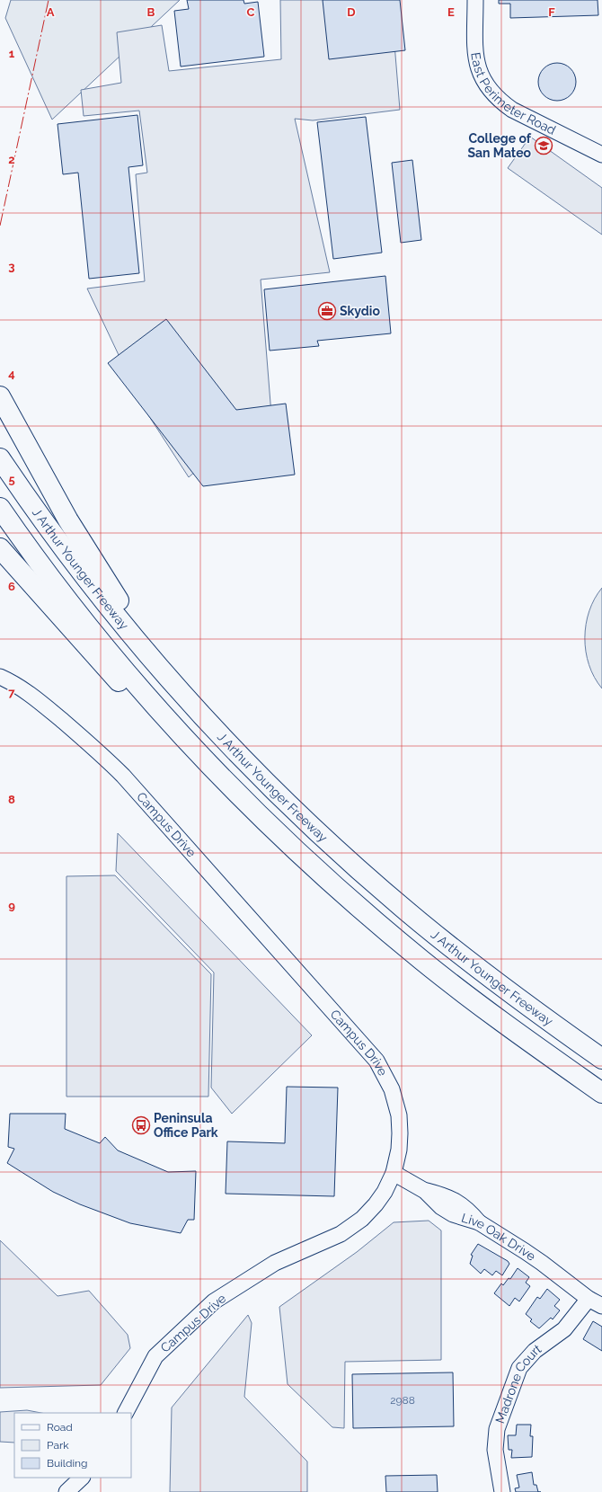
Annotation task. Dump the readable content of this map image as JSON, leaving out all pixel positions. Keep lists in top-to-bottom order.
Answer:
{
  "streets": {
    "highway": ["J Arthur Younger Freeway"],
    "street": [
      "East Perimeter Road",
      "Campus Drive",
      "Live Oak Drive",
      "Madrone Court"
    ]
  },
  "crossings": [
    ["Campus Drive", "Live Oak Drive"],
    ["Live Oak Drive", "Madrone Court"]
  ],
  "places": {
    "school or university": ["College of San Mateo"],
    "office": ["Skydio"],
    "bus stop": ["Peninsula Office Park"]
  },
  "house_numbers": ["2988"],
  "legend": ["Road", "Park", "Building"],
  "grid": {
    "columns": [
      "A",
      "B",
      "C",
      "D",
      "E",
      "F"
    ],
    "rows": [
      "1",
      "2",
      "3",
      "4",
      "5",
      "6",
      "7",
      "8",
      "9"
    ]
  }
}
